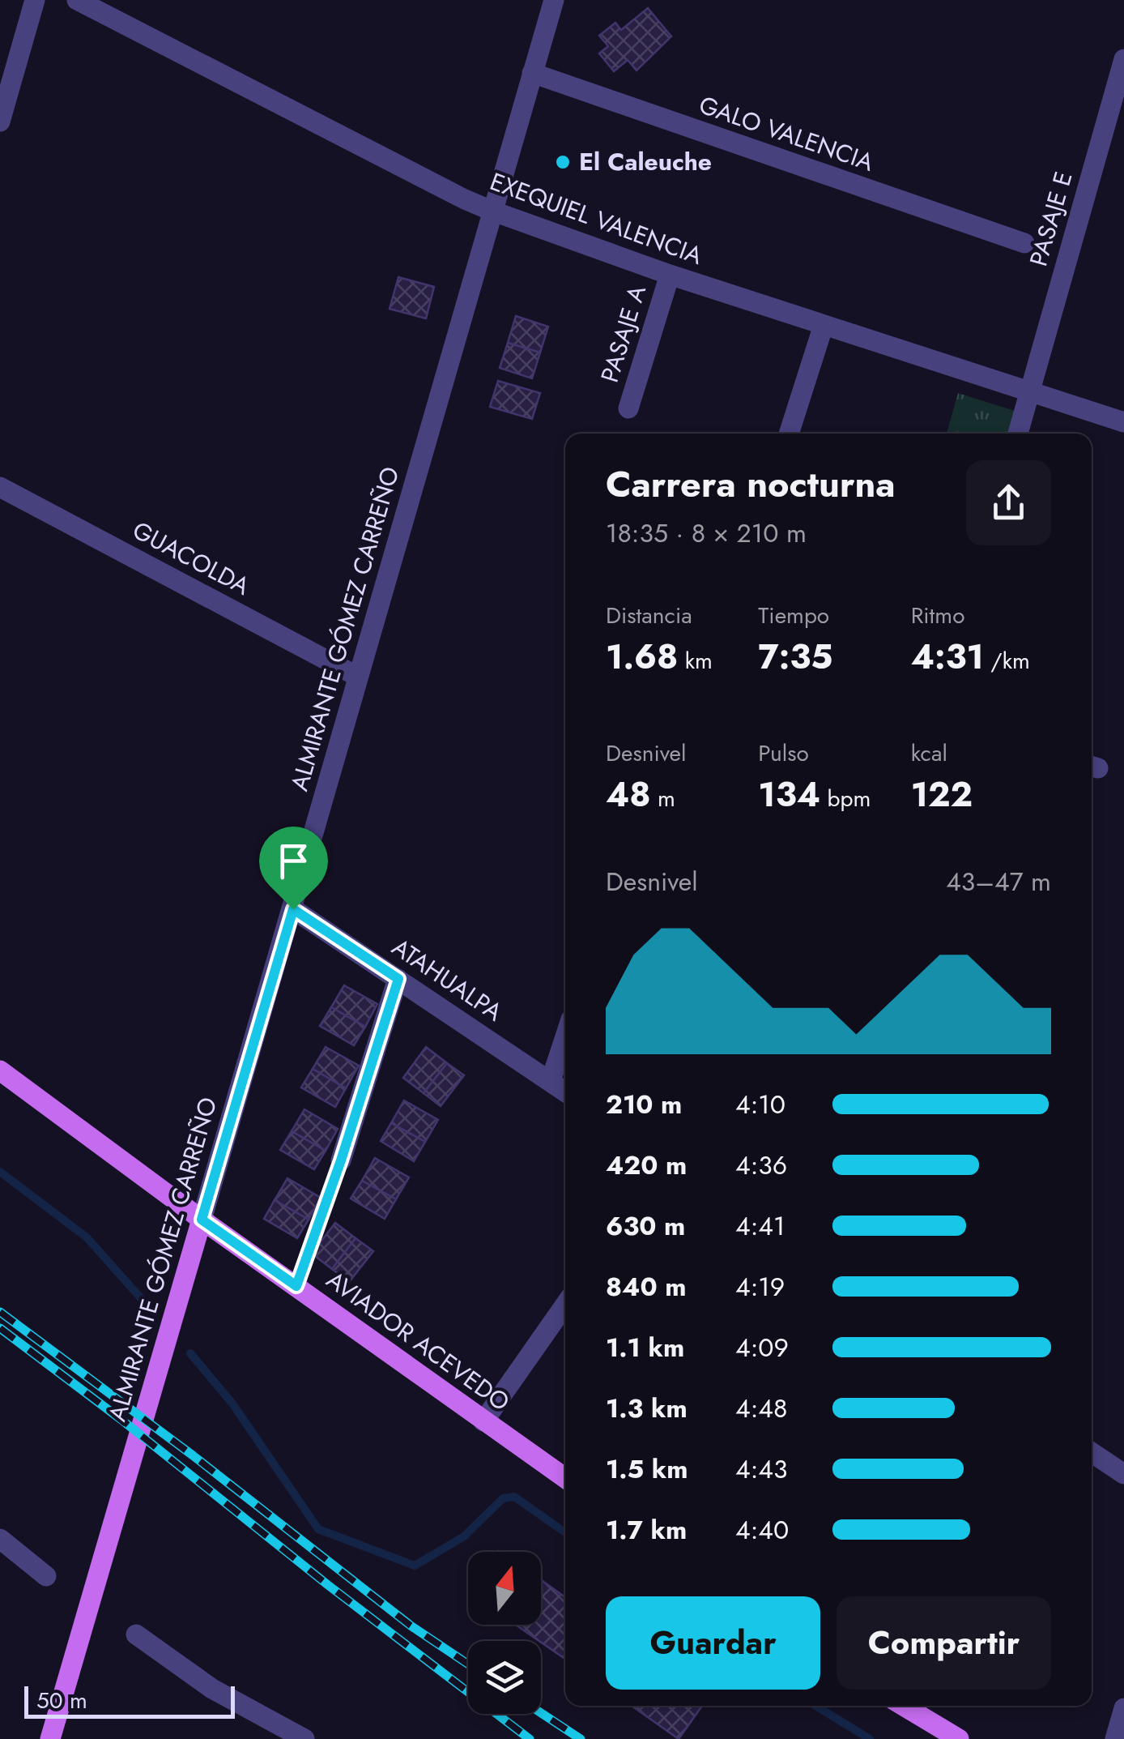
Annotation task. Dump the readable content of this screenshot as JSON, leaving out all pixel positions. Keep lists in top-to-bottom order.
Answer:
{
  "streets": {
    "main road": ["ALMIRANTE GÓMEZ CARREÑO", "AVIADOR ACEVEDO"],
    "street": [
      "GALO VALENCIA",
      "EXEQUIEL VALENCIA",
      "PASAJE E",
      "PASAJE A",
      "GUACOLDA",
      "ATAHUALPA"
    ]
  },
  "crossings": [
    ["GALO VALENCIA", "ALMIRANTE GÓMEZ CARREÑO"],
    ["EXEQUIEL VALENCIA", "PASAJE E"],
    ["EXEQUIEL VALENCIA", "PASAJE A"],
    ["EXEQUIEL VALENCIA", "ALMIRANTE GÓMEZ CARREÑO"],
    ["GUACOLDA", "ALMIRANTE GÓMEZ CARREÑO"],
    ["ALMIRANTE GÓMEZ CARREÑO", "ATAHUALPA"],
    ["ALMIRANTE GÓMEZ CARREÑO", "AVIADOR ACEVEDO"]
  ],
  "places": ["El Caleuche"],
  "scale_bar": "50 m",
  "north": "top",
  "page": {
    "heading": ["Carrera nocturna", "18:35 · 8 × 210 m"],
    "stats": [
      ["Distancia", "1.68 km"],
      ["Tiempo", "7:35"],
      ["Ritmo", "4:31 /km"],
      ["Desnivel", "48 m"],
      ["Pulso", "134 bpm"],
      ["kcal", "122"]
    ],
    "chart": ["Desnivel", "43–47 m"],
    "list": [
      {
        "name": "210 m",
        "note": "4:10"
      },
      {
        "name": "420 m",
        "note": "4:36"
      },
      {
        "name": "630 m",
        "note": "4:41"
      },
      {
        "name": "840 m",
        "note": "4:19"
      },
      {
        "name": "1.1 km",
        "note": "4:09"
      },
      {
        "name": "1.3 km",
        "note": "4:48"
      },
      {
        "name": "1.5 km",
        "note": "4:43"
      },
      {
        "name": "1.7 km",
        "note": "4:40"
      }
    ],
    "buttons": ["Guardar", "Compartir"],
    "scale": "50 m"
  }
}
